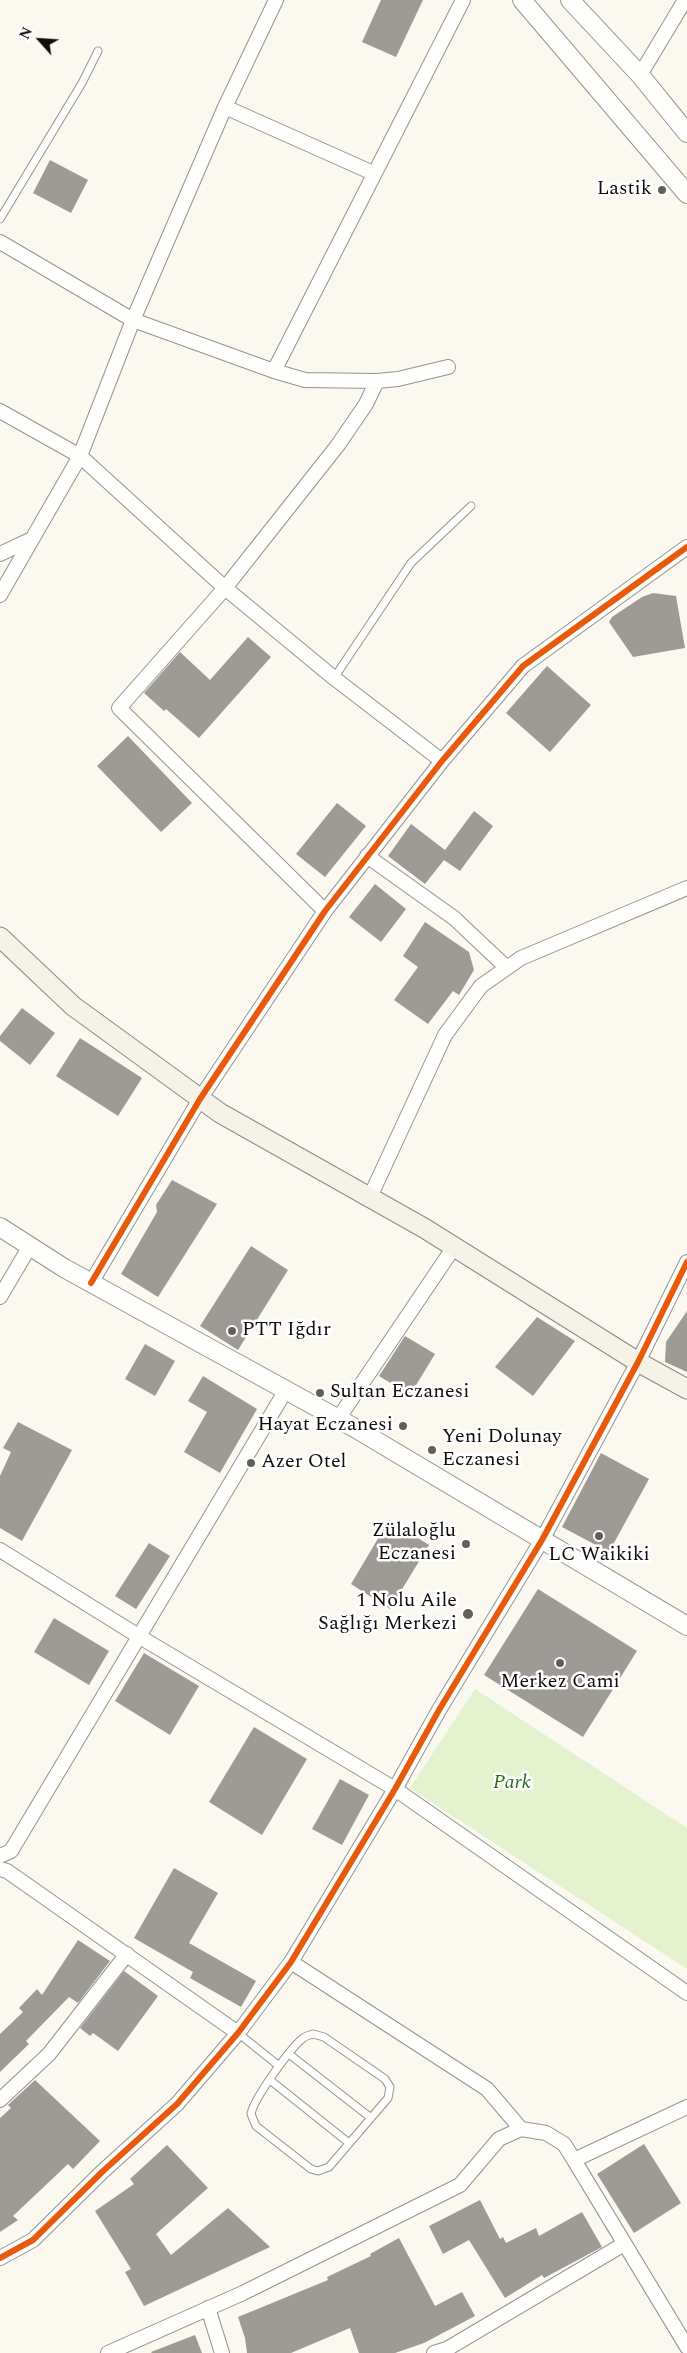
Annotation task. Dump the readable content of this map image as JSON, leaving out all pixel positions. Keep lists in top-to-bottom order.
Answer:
{
  "parks": ["Park"],
  "places": [
    "Lastik",
    "PTT Iğdır",
    "Sultan Eczanesi",
    "Hayat Eczanesi",
    "Yeni Dolunay Eczanesi",
    "Azer Otel",
    "LC Waikiki",
    "Zülaloğlu Eczanesi",
    "1 Nolu Aile Sağlığı Merkezi",
    "Merkez Cami"
  ],
  "north": "top left"
}
